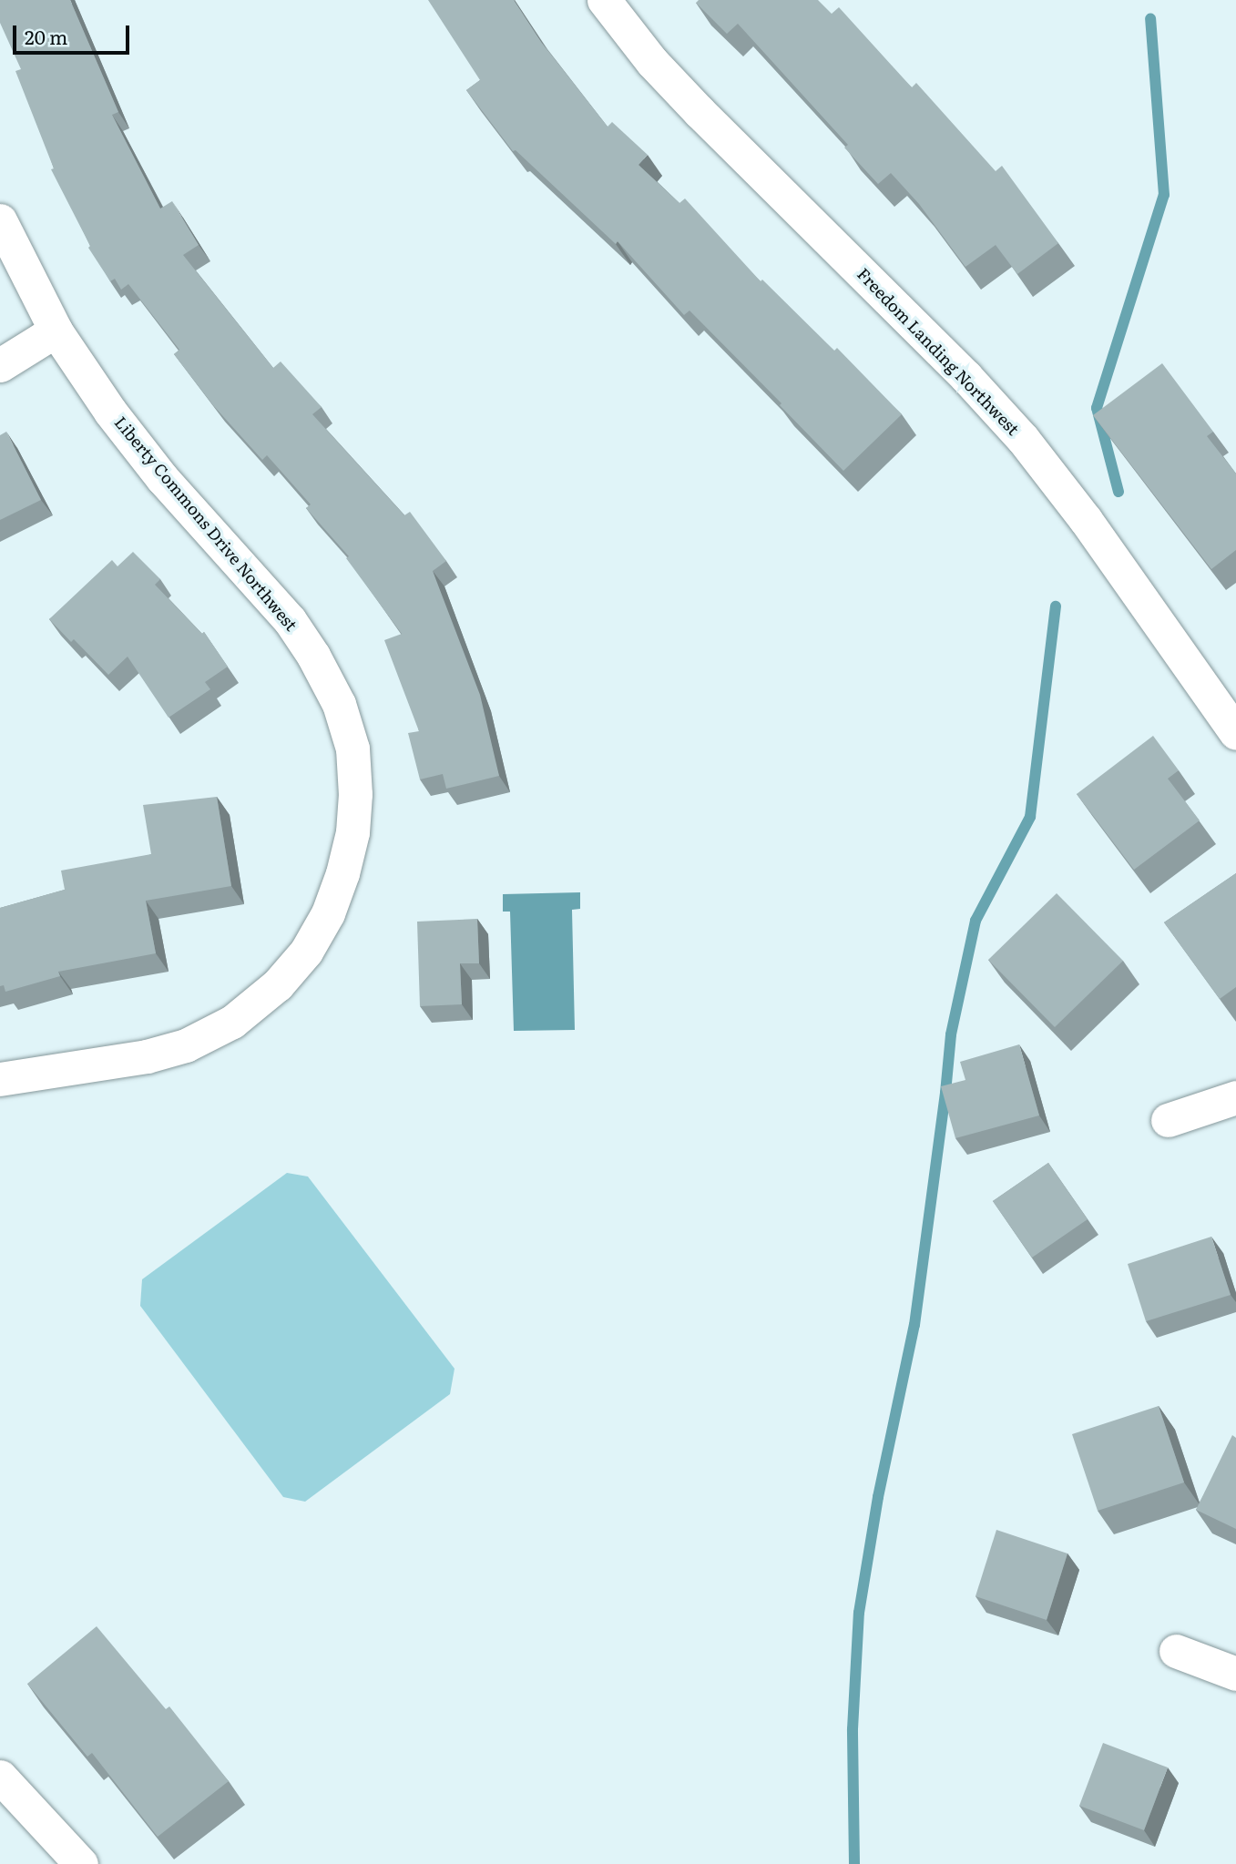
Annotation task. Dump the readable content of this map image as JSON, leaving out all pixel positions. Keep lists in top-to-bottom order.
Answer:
{
  "streets": {
    "street": ["Freedom Landing Northwest", "Liberty Commons Drive Northwest"]
  },
  "scale_bar": "20 m"
}
